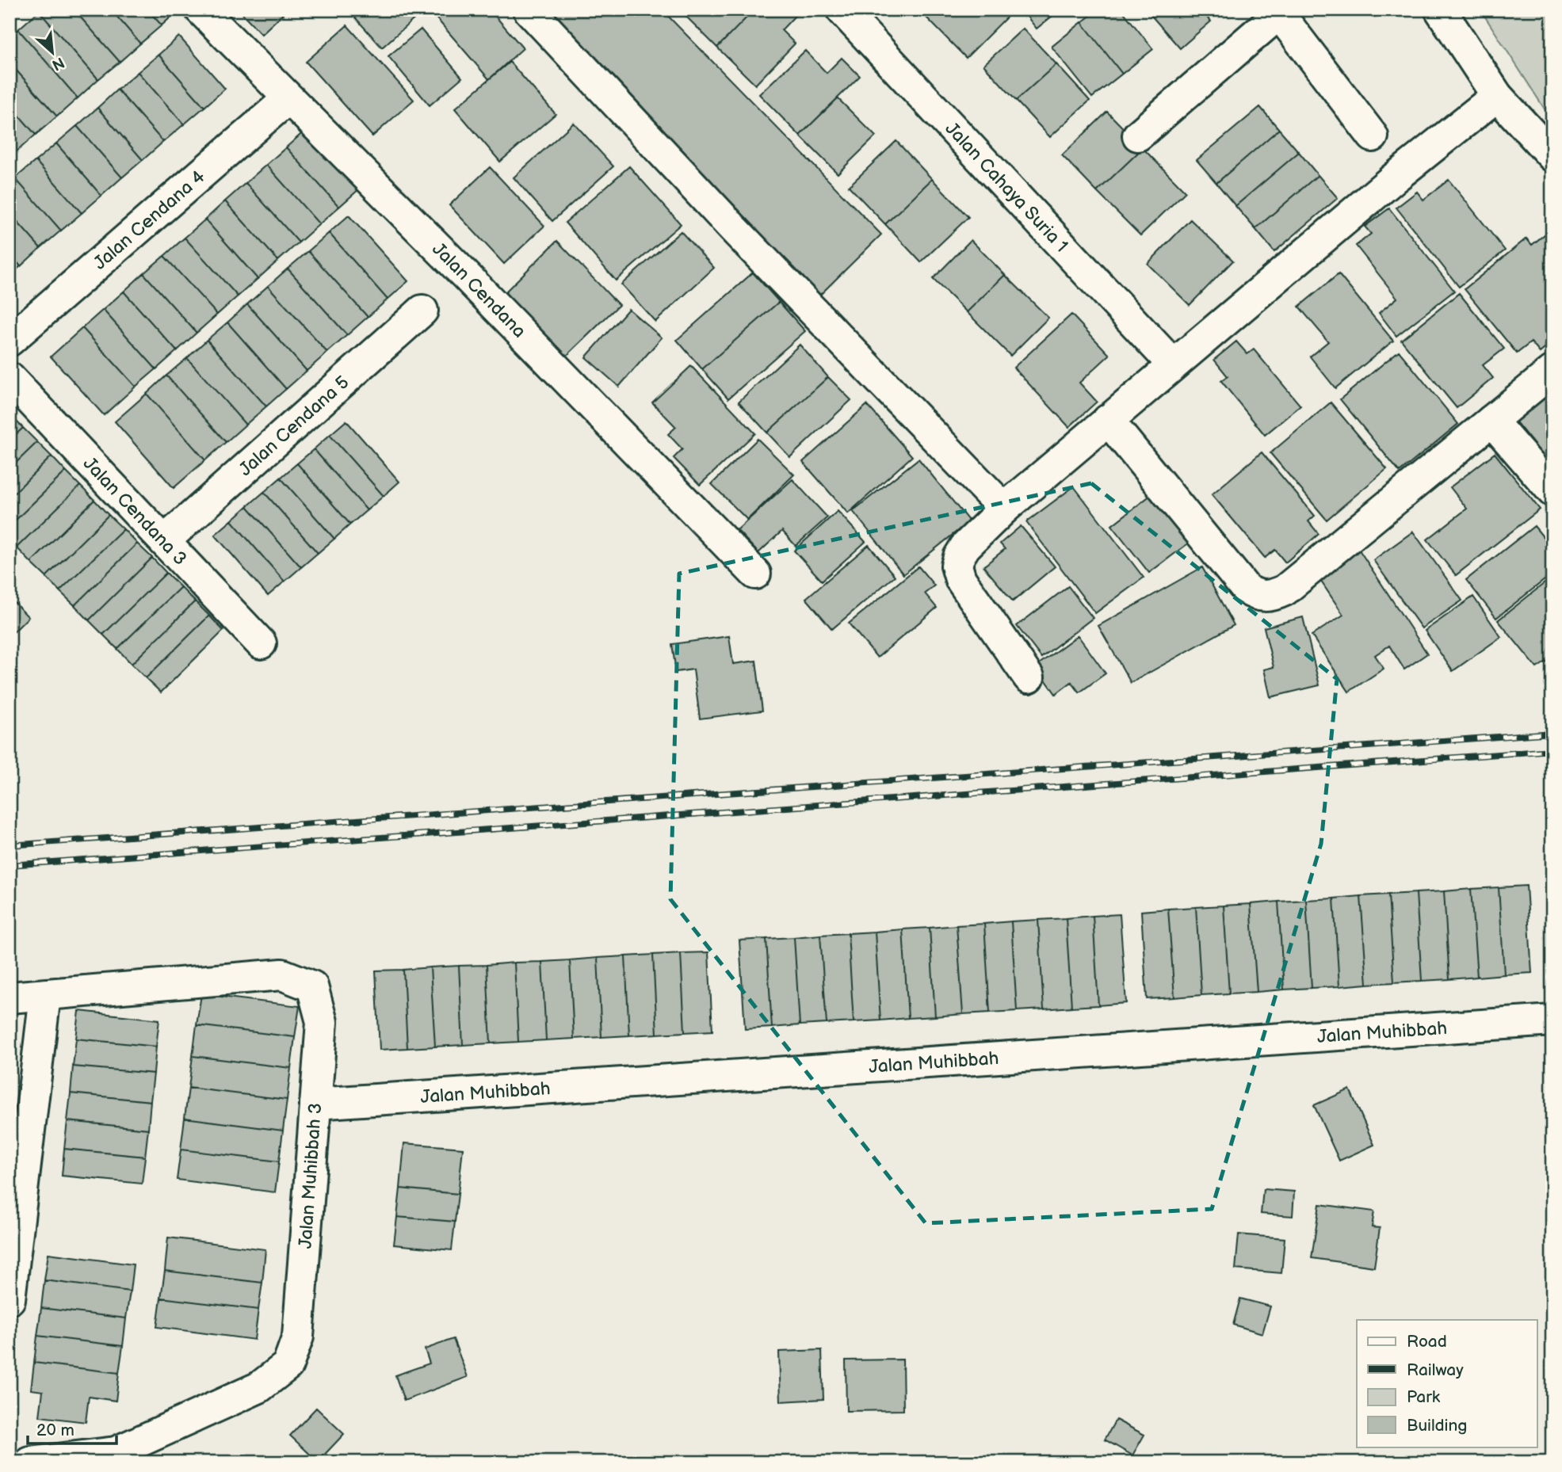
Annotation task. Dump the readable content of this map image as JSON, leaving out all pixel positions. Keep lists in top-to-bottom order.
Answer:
{
  "streets": {
    "street": [
      "Jalan Cahaya Suria 1",
      "Jalan Cendana 4",
      "Jalan Cendana",
      "Jalan Cendana 5",
      "Jalan Cendana 3",
      "Jalan Muhibbah",
      "Jalan Muhibbah 3"
    ]
  },
  "crossings": [
    ["Jalan Cendana 4", "Jalan Cendana"],
    ["Jalan Cendana 5", "Jalan Cendana 3"],
    ["Jalan Muhibbah", "Jalan Muhibbah 3"]
  ],
  "legend": [
    "Road",
    "Railway",
    "Park",
    "Building"
  ],
  "scale_bar": "20 m",
  "north": "bottom right"
}
